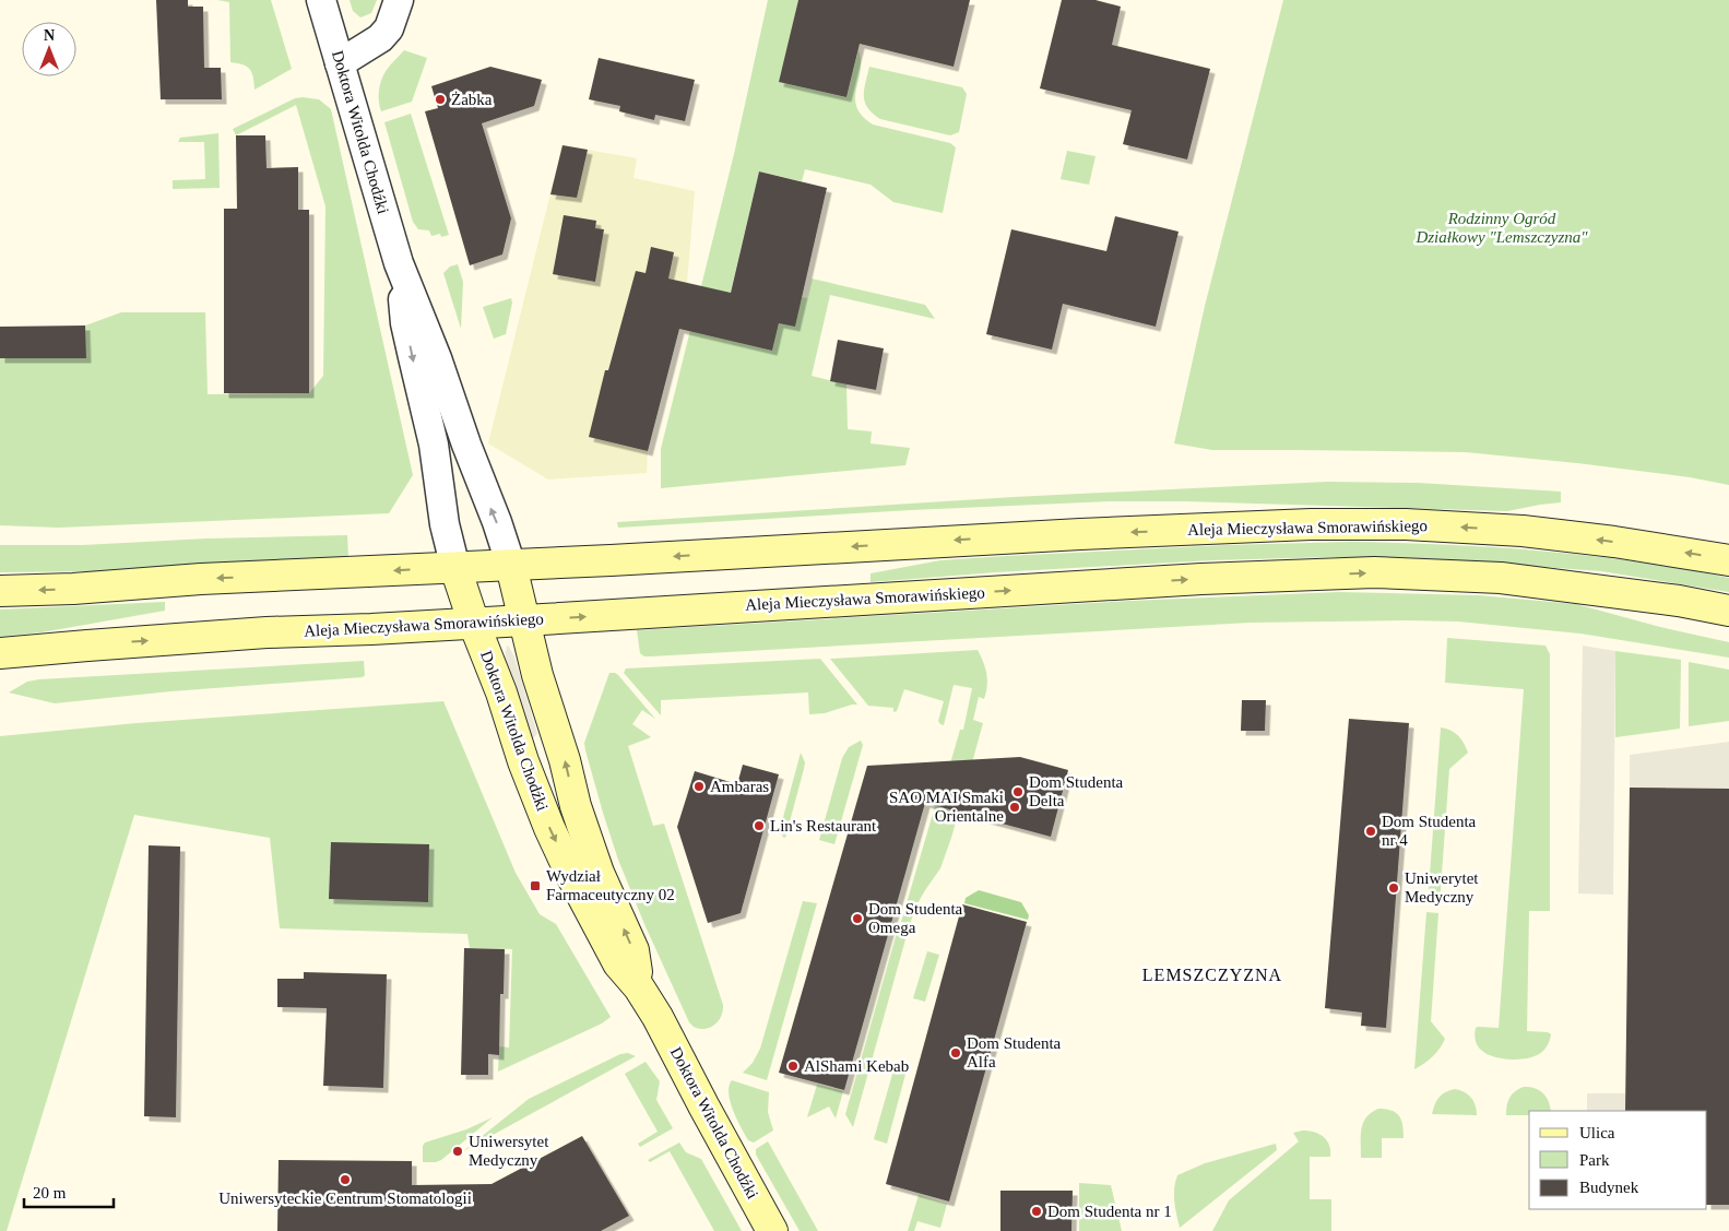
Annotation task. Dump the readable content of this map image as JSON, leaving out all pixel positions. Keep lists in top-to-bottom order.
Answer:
{
  "streets": {
    "main road": ["Doktora Witolda Chodźki", "Aleja Mieczysława Smorawińskiego"]
  },
  "crossings": [
    ["Doktora Witolda Chodźki", "Aleja Mieczysława Smorawińskiego"]
  ],
  "districts": ["LEMSZCZYZNA"],
  "parks": ["Rodzinny Ogród Działkowy \"Lemszczyzna\""],
  "places": {
    "other": [
      "Żabka",
      "Ambaras",
      "Dom Studenta Delta",
      "SAO MAI Smaki Orientalne",
      "Lin's Restaurant",
      "Dom Studenta nr 4",
      "Uniwerytet Medyczny",
      "Dom Studenta Omega",
      "Dom Studenta Alfa",
      "AlShami Kebab",
      "Uniwersytet Medyczny",
      "Uniwersyteckie Centrum Stomatologii",
      "Dom Studenta nr 1"
    ],
    "transit": ["Wydział Farmaceutyczny 02"]
  },
  "legend": ["Ulica", "Park", "Budynek"],
  "scale_bar": "20 m",
  "north": "top"
}
